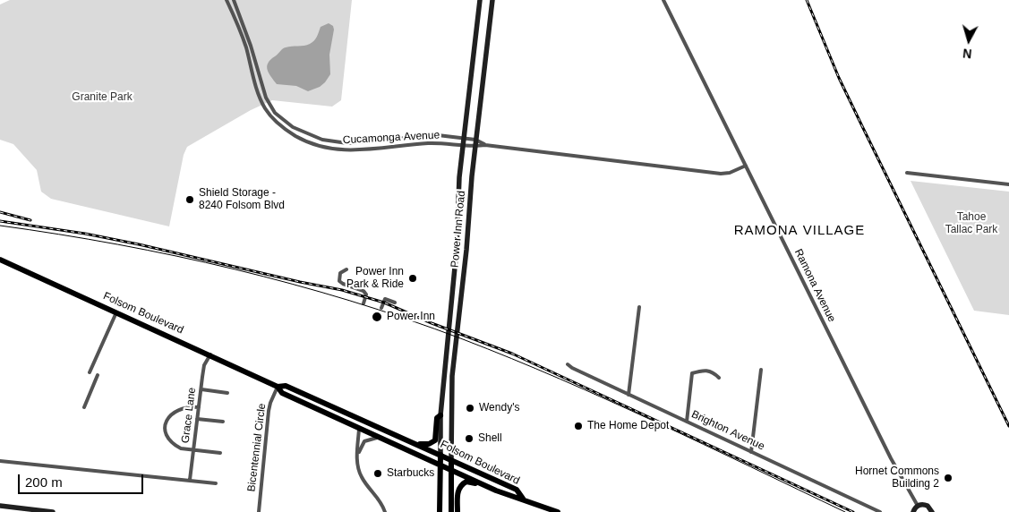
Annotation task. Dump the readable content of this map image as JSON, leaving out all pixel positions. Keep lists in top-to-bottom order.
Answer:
{
  "streets": {
    "main road": ["Power Inn Road", "Folsom Boulevard"],
    "street": [
      "Cucamonga Avenue",
      "Ramona Avenue",
      "Grace Lane",
      "Brighton Avenue",
      "Bicentennial Circle"
    ]
  },
  "crossings": [
    ["Cucamonga Avenue", "Power Inn Road"],
    ["Cucamonga Avenue", "Ramona Avenue"],
    ["Power Inn Road", "Folsom Boulevard"],
    ["Folsom Boulevard", "Grace Lane"],
    ["Folsom Boulevard", "Bicentennial Circle"]
  ],
  "districts": ["RAMONA VILLAGE"],
  "parks": ["Granite Park", "Tahoe Tallac Park"],
  "places": [
    "Shield Storage - 8240 Folsom Blvd",
    "Power Inn Park & Ride",
    "Power Inn",
    "Wendy's",
    "The Home Depot",
    "Shell",
    "Starbucks",
    "Hornet Commons Building 2"
  ],
  "scale_bar": "200 m",
  "north": "bottom"
}
